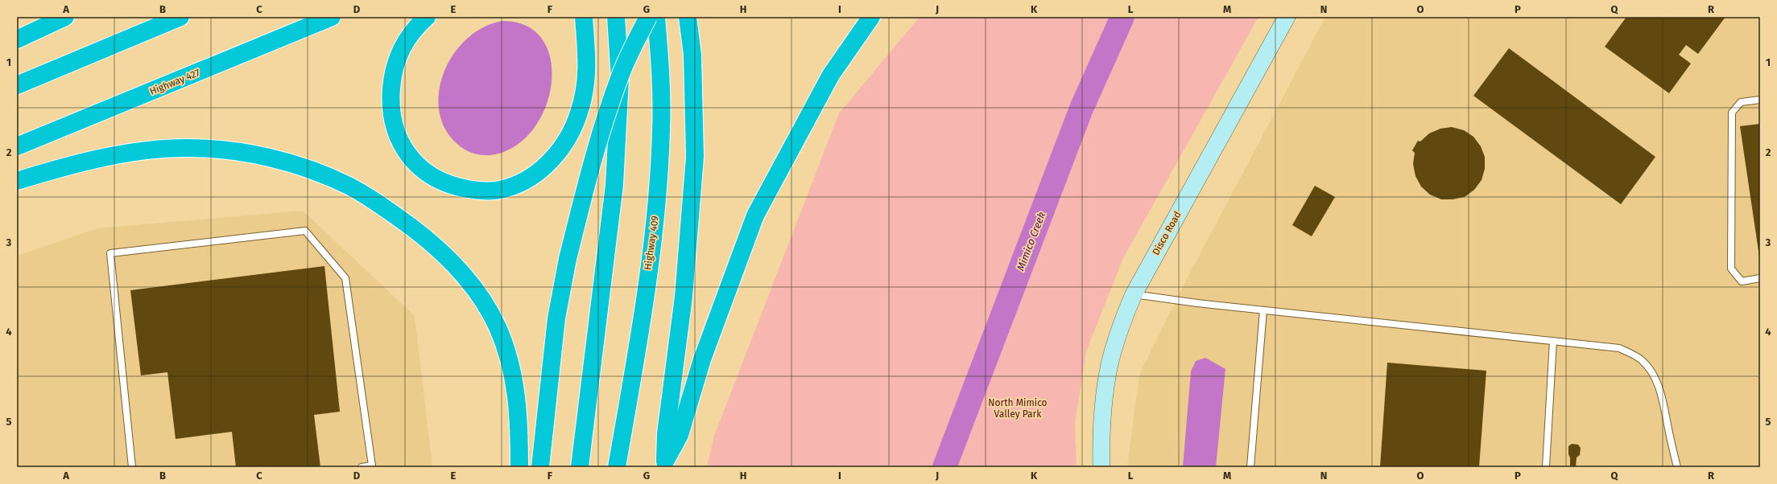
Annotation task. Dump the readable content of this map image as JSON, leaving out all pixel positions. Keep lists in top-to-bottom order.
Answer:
{
  "streets": {
    "highway": ["Highway 427", "Highway 409"],
    "main road": ["Disco Road"]
  },
  "water": ["Mimico Creek"],
  "parks": ["North Mimico Valley Park"],
  "grid": {
    "columns": [
      "A",
      "B",
      "C",
      "D",
      "E",
      "F",
      "G",
      "H",
      "I",
      "J",
      "K",
      "L",
      "M",
      "N",
      "O",
      "P",
      "Q",
      "R"
    ],
    "rows": [
      "1",
      "2",
      "3",
      "4",
      "5"
    ]
  }
}
